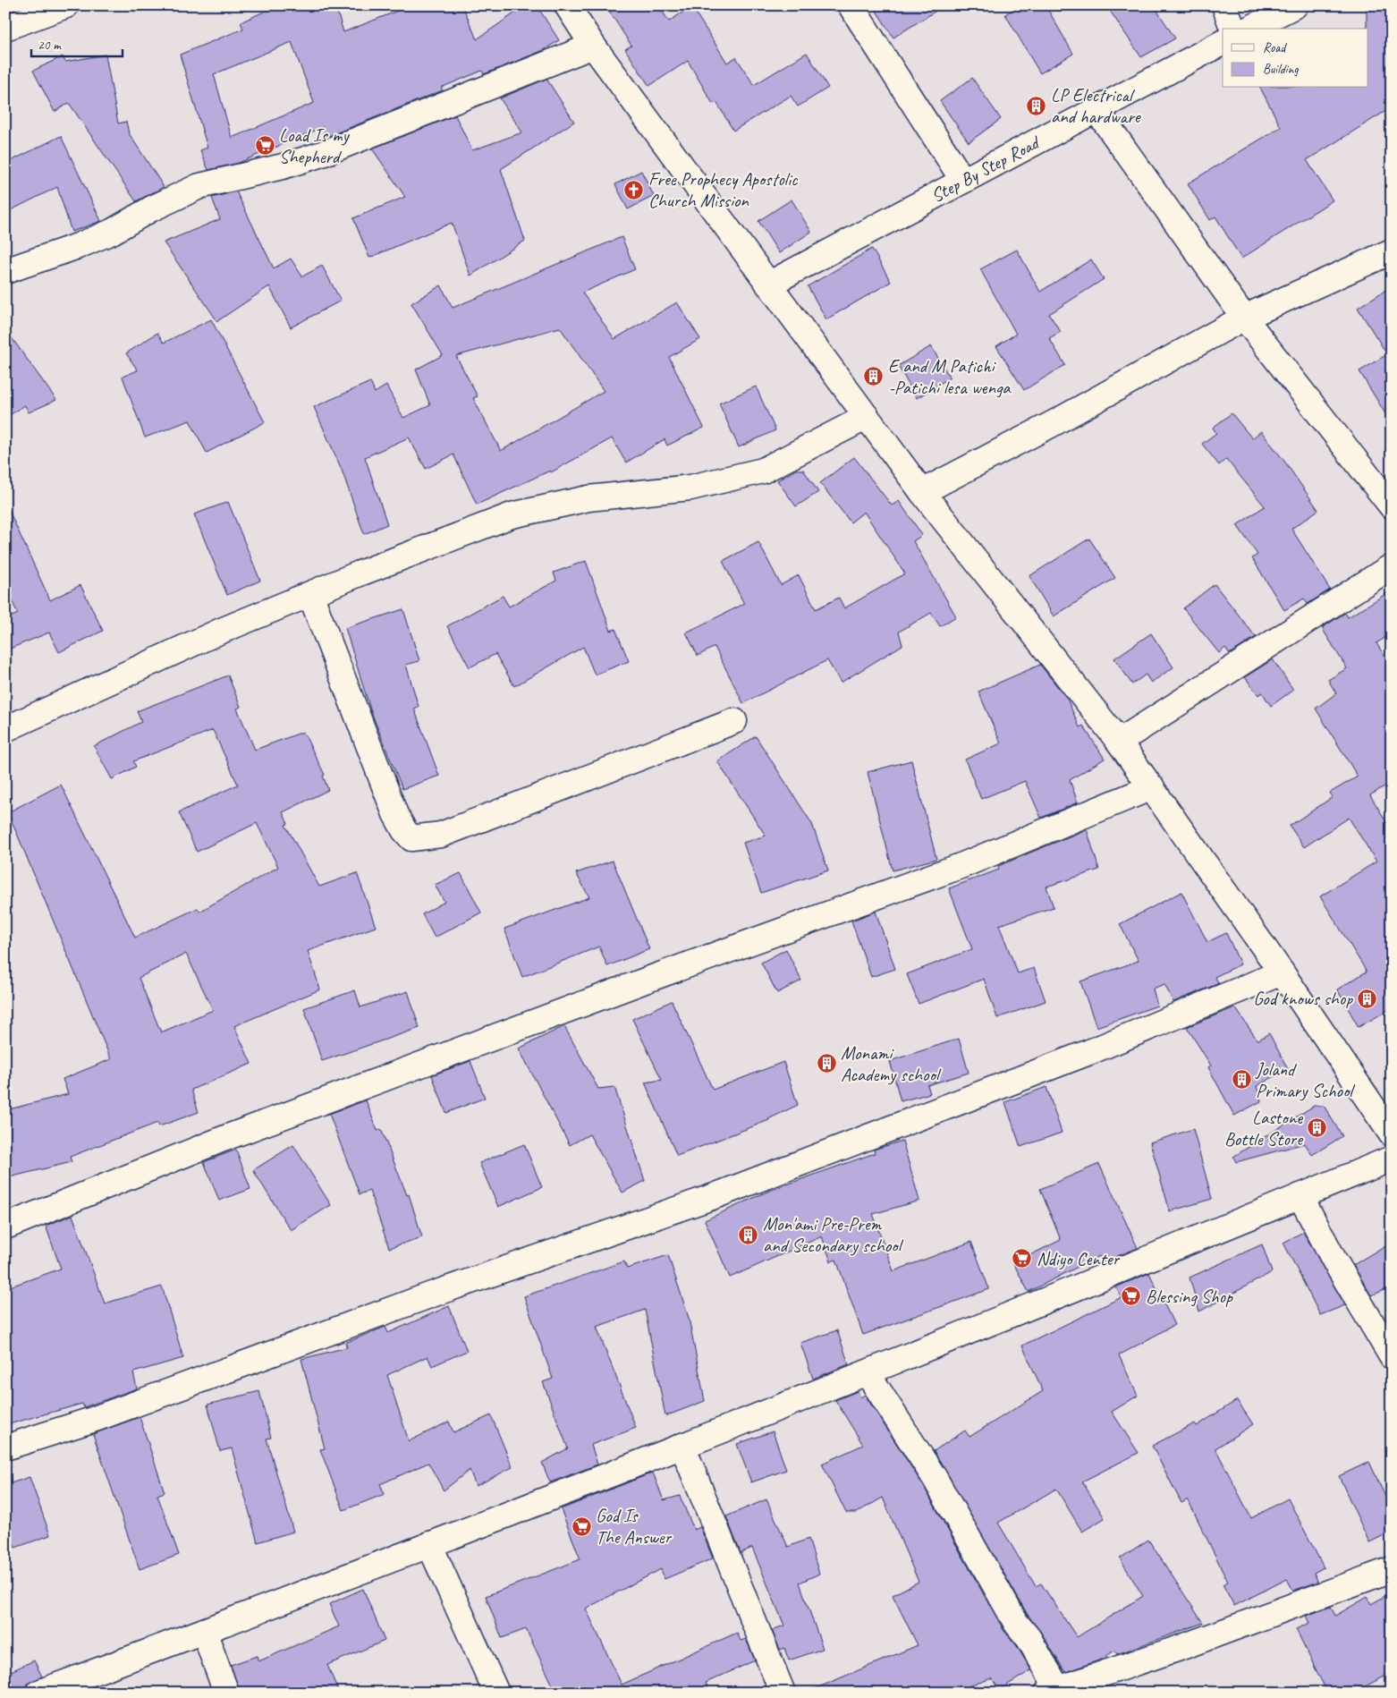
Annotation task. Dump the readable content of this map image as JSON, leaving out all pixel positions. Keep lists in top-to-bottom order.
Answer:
{
  "streets": {
    "street": ["Step By Step Road"]
  },
  "places": {
    "building": [
      "LP Electrical and hardware",
      "E and M Patichi -Patichi lesa wenga",
      "God knows shop",
      "Monami Academy school",
      "Joland Primary School",
      "Lastone Bottle Store",
      "Mon'ami Pre-Prem and Secondary school"
    ],
    "supermarket": [
      "Load Is my Shepherd",
      "Ndiyo Center",
      "Blessing Shop",
      "God Is The Answer"
    ],
    "church": ["Free Prophecy Apostolic Church Mission"]
  },
  "legend": ["Road", "Building"],
  "scale_bar": "20 m"
}
